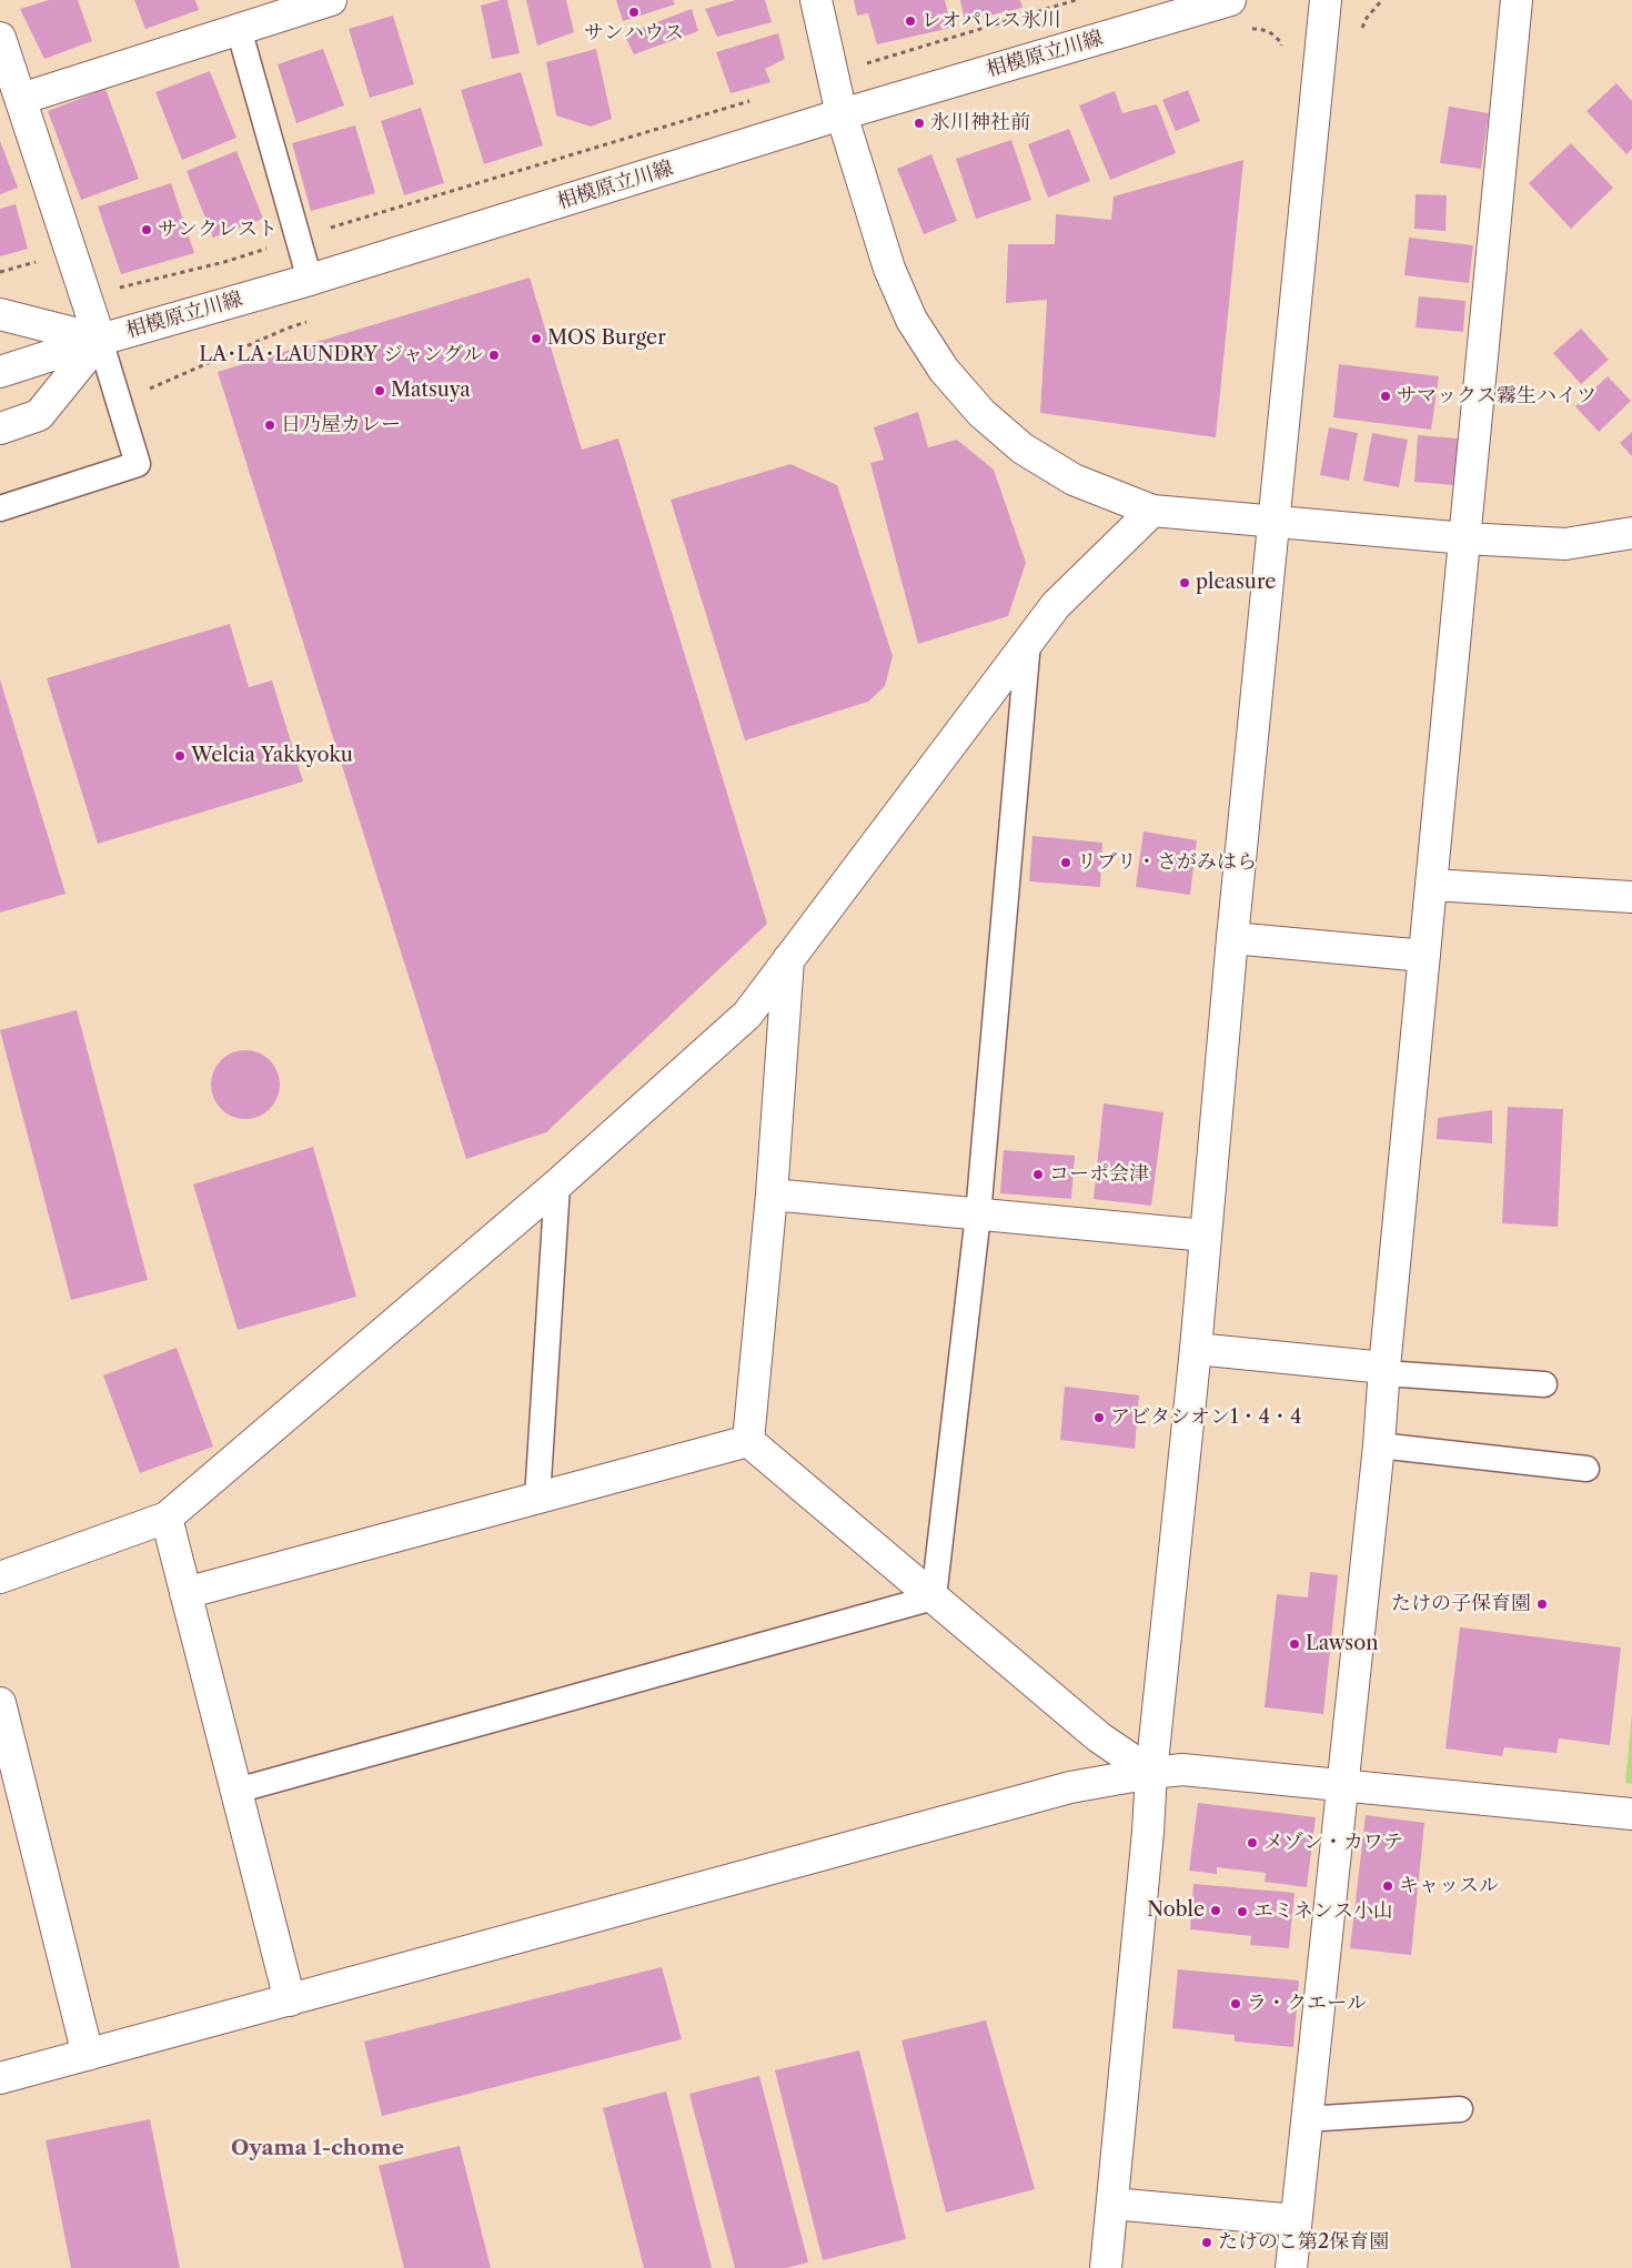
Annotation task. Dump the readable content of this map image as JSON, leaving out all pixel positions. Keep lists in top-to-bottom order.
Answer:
{
  "streets": {
    "street": ["相模原立川線"]
  },
  "districts": ["Oyama 1-chome"],
  "places": [
    "サンハウス",
    "レオパレス氷川",
    "氷川神社前",
    "サンクレスト",
    "MOS Burger",
    "LA･LA･LAUNDRY ジャングル",
    "Matsuya",
    "サマックス霧生ハイツ",
    "日乃屋カレー",
    "pleasure",
    "Welcia Yakkyoku",
    "リブリ・さがみはら",
    "コーポ会津",
    "アビタシオン1・4・4",
    "たけの子保育園",
    "Lawson",
    "メゾン・カワテ",
    "キャッスル",
    "Noble",
    "エミネンス小山",
    "ラ・クエール",
    "たけのこ第2保育園"
  ]
}
